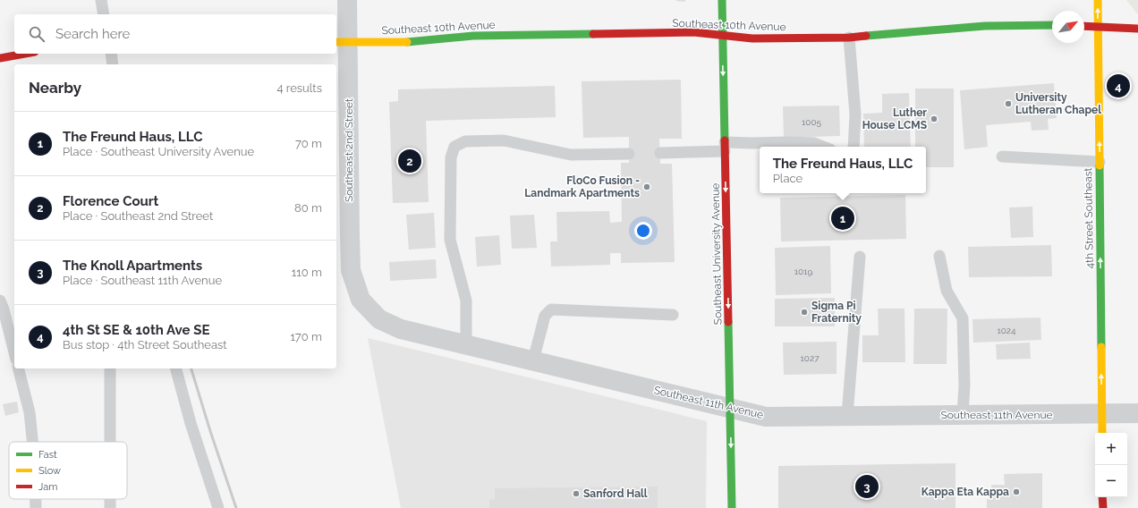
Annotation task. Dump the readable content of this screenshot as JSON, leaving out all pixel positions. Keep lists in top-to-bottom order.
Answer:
{
  "streets": {
    "main road": ["Southeast 10th Avenue", "4th Street Southeast", "Southeast University Avenue"],
    "street": ["Southeast 2nd Street", "Southeast 11th Avenue"]
  },
  "crossings": [
    ["Southeast 10th Avenue", "Southeast University Avenue"],
    ["Southeast 2nd Street", "Southeast 11th Avenue"],
    ["4th Street Southeast", "Southeast 11th Avenue"],
    ["Southeast University Avenue", "Southeast 11th Avenue"]
  ],
  "one_way": ["4th Street Southeast", "Southeast University Avenue"],
  "places": [
    "University Lutheran Chapel",
    "Luther House LCMS",
    "FloCo Fusion - Landmark Apartments",
    "Sigma Pi Fraternity",
    "Kappa Eta Kappa",
    "Sanford Hall"
  ],
  "house_numbers": [
    "1005",
    "1019",
    "1024",
    "1027"
  ],
  "legend": ["Fast", "Slow", "Jam"],
  "north": "top right",
  "page": {
    "search": "Search here",
    "heading": ["Nearby", "4 results"],
    "pins": [
      "4",
      "2",
      "1",
      "3"
    ],
    "list": [
      {
        "mark": "1",
        "name": "The Freund Haus, LLC",
        "note": "Place · Southeast University Avenue",
        "value": "70 m"
      },
      {
        "mark": "2",
        "name": "Florence Court",
        "note": "Place · Southeast 2nd Street",
        "value": "80 m"
      },
      {
        "mark": "3",
        "name": "The Knoll Apartments",
        "note": "Place · Southeast 11th Avenue",
        "value": "110 m"
      },
      {
        "mark": "4",
        "name": "4th St SE & 10th Ave SE",
        "note": "Bus stop · 4th Street Southeast",
        "value": "170 m"
      }
    ],
    "popup": ["The Freund Haus, LLC", "Place"],
    "map_buttons": ["+", "−"]
  }
}
